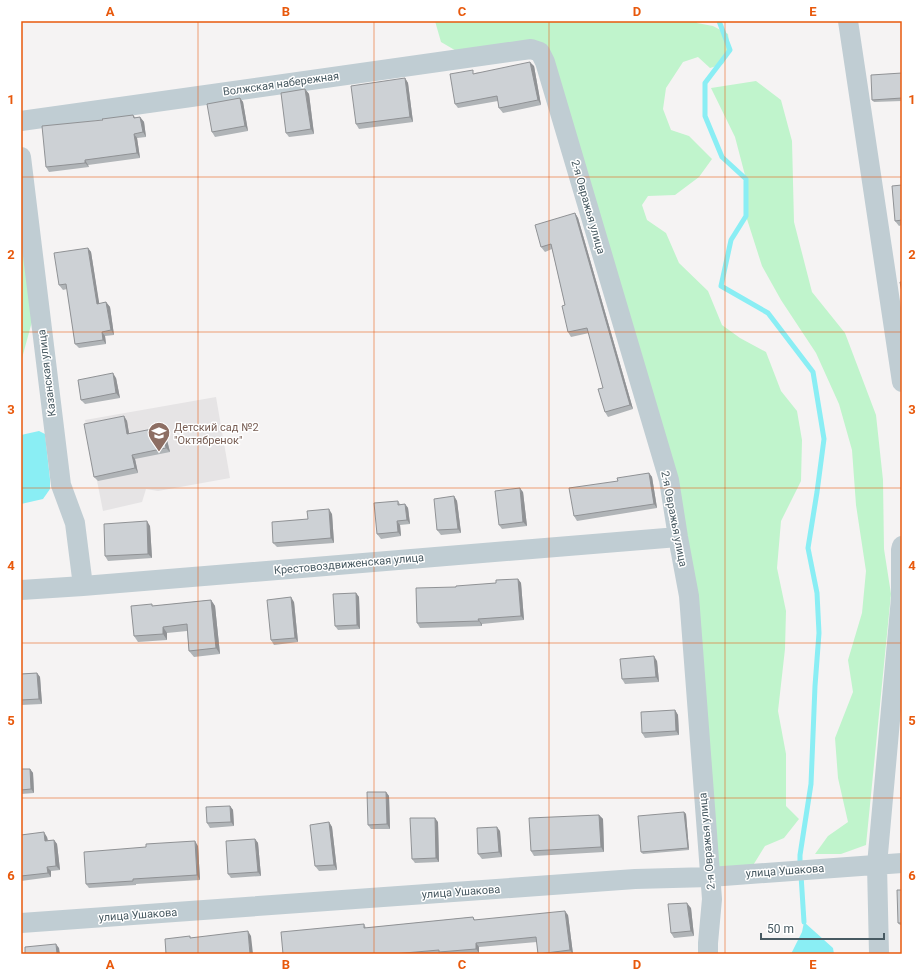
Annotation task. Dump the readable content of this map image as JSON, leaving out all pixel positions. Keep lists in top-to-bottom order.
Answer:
{
  "streets": {
    "street": [
      "Волжская набережная",
      "2-я Овражья улица",
      "Казанская улица",
      "Крестовоздвиженская улица",
      "улица Ушакова"
    ]
  },
  "crossings": [
    ["Волжская набережная", "2-я Овражья улица"],
    ["2-я Овражья улица", "Крестовоздвиженская улица"],
    ["2-я Овражья улица", "улица Ушакова"],
    ["Казанская улица", "Крестовоздвиженская улица"]
  ],
  "places": {
    "school or university": ["Детский сад №2 \"Октябренок\""]
  },
  "scale_bar": "50 m",
  "grid": {
    "columns": [
      "A",
      "B",
      "C",
      "D",
      "E"
    ],
    "rows": [
      "1",
      "2",
      "3",
      "4",
      "5",
      "6"
    ]
  }
}
